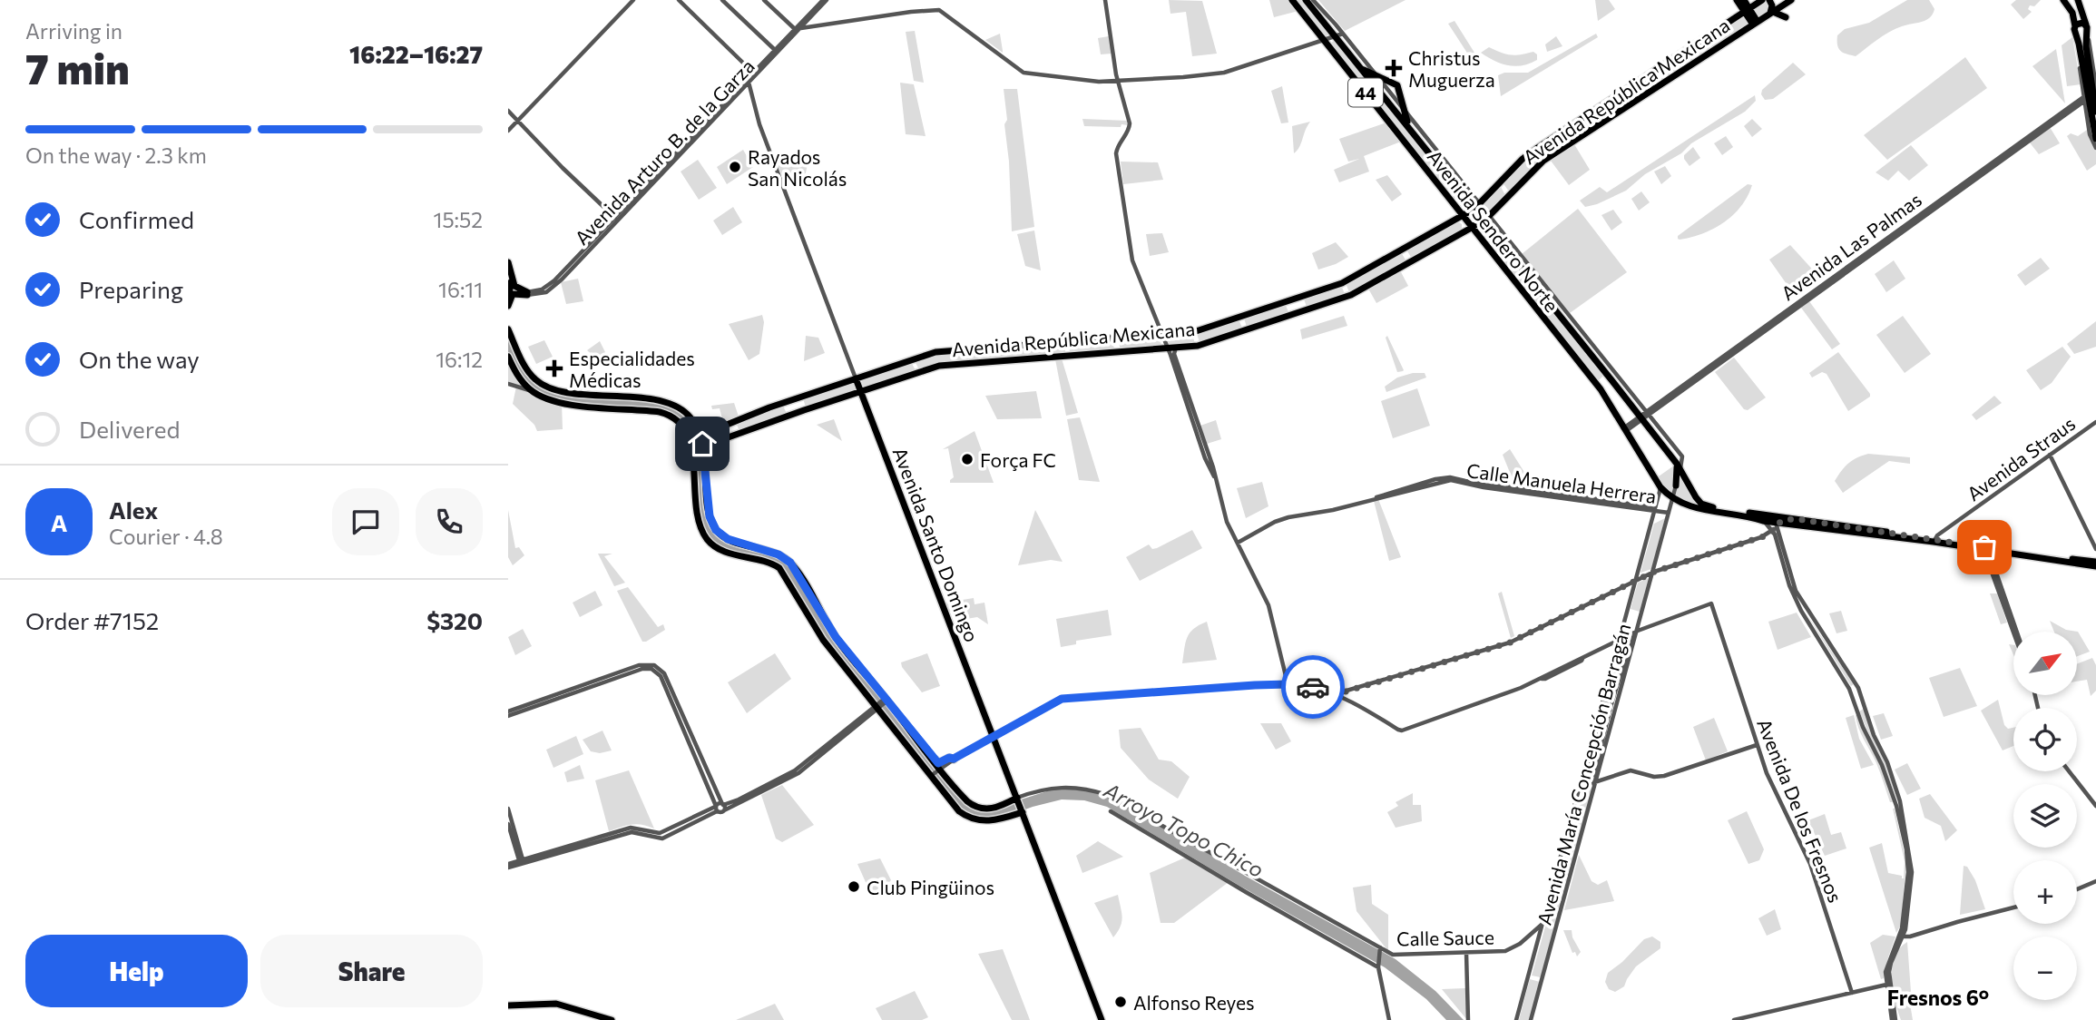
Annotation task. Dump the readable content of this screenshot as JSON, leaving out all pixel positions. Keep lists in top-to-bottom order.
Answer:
{
  "streets": {
    "main road": [
      "Avenida República Mexicana",
      "44",
      "Avenida Sendero Norte",
      "Avenida Santo Domingo"
    ],
    "street": [
      "Avenida Arturo B. de la Garza",
      "Avenida Las Palmas",
      "Avenida Straus",
      "Calle Manuela Herrera",
      "Avenida María Concepción Barragán",
      "Avenida De los Fresnos",
      "Calle Sauce"
    ]
  },
  "crossings": [
    ["Avenida República Mexicana", "44"],
    ["Avenida República Mexicana", "Avenida Sendero Norte"],
    ["Avenida República Mexicana", "Avenida Santo Domingo"],
    ["44", "Avenida Sendero Norte"],
    ["44", "Avenida Straus"],
    ["44", "Avenida María Concepción Barragán"],
    ["Avenida Arturo B. de la Garza", "Avenida Santo Domingo"],
    ["Avenida Sendero Norte", "Avenida Las Palmas"],
    ["Avenida Sendero Norte", "Avenida María Concepción Barragán"],
    ["Calle Manuela Herrera", "Avenida María Concepción Barragán"],
    ["Avenida Santo Domingo", "Calle Sauce"],
    ["Avenida María Concepción Barragán", "Avenida De los Fresnos"],
    ["Avenida María Concepción Barragán", "Calle Sauce"]
  ],
  "districts": ["Fresnos 6°"],
  "water": ["Arroyo Topo Chico"],
  "places": {
    "health": ["Christus Muguerza", "Especialidades Médicas"],
    "other": [
      "Rayados San Nicolás",
      "Força FC",
      "Club Pingüinos",
      "Alfonso Reyes"
    ]
  },
  "north": "top right",
  "page": {
    "heading": ["7 min", "Arriving in", "16:22–16:27"],
    "panel": [
      "Alex",
      "Courier · 4.8",
      "Order #7152",
      "$320"
    ],
    "bar": "On the way · 2.3 km",
    "list": [
      ["Confirmed", "15:52"],
      ["Preparing", "16:11"],
      ["On the way", "16:12"],
      "Delivered"
    ],
    "round": "A",
    "map_buttons": ["+", "−"],
    "buttons": ["Help", "Share"]
  }
}
